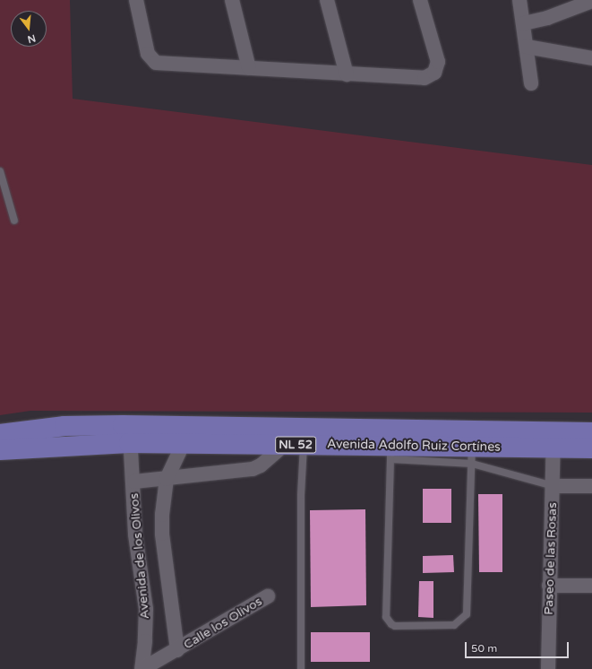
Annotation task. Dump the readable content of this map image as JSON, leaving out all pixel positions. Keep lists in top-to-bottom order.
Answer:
{
  "streets": {
    "main road": ["NL 52", "Avenida Adolfo Ruiz Cortínes"],
    "street": ["Avenida de los Olivos", "Paseo de las Rosas", "Calle los Olivos"]
  },
  "crossings": [
    ["Avenida Adolfo Ruiz Cortínes", "Avenida de los Olivos"],
    ["Avenida Adolfo Ruiz Cortínes", "Paseo de las Rosas"],
    ["Avenida de los Olivos", "Calle los Olivos"]
  ],
  "scale_bar": "50 m",
  "north": "bottom"
}
